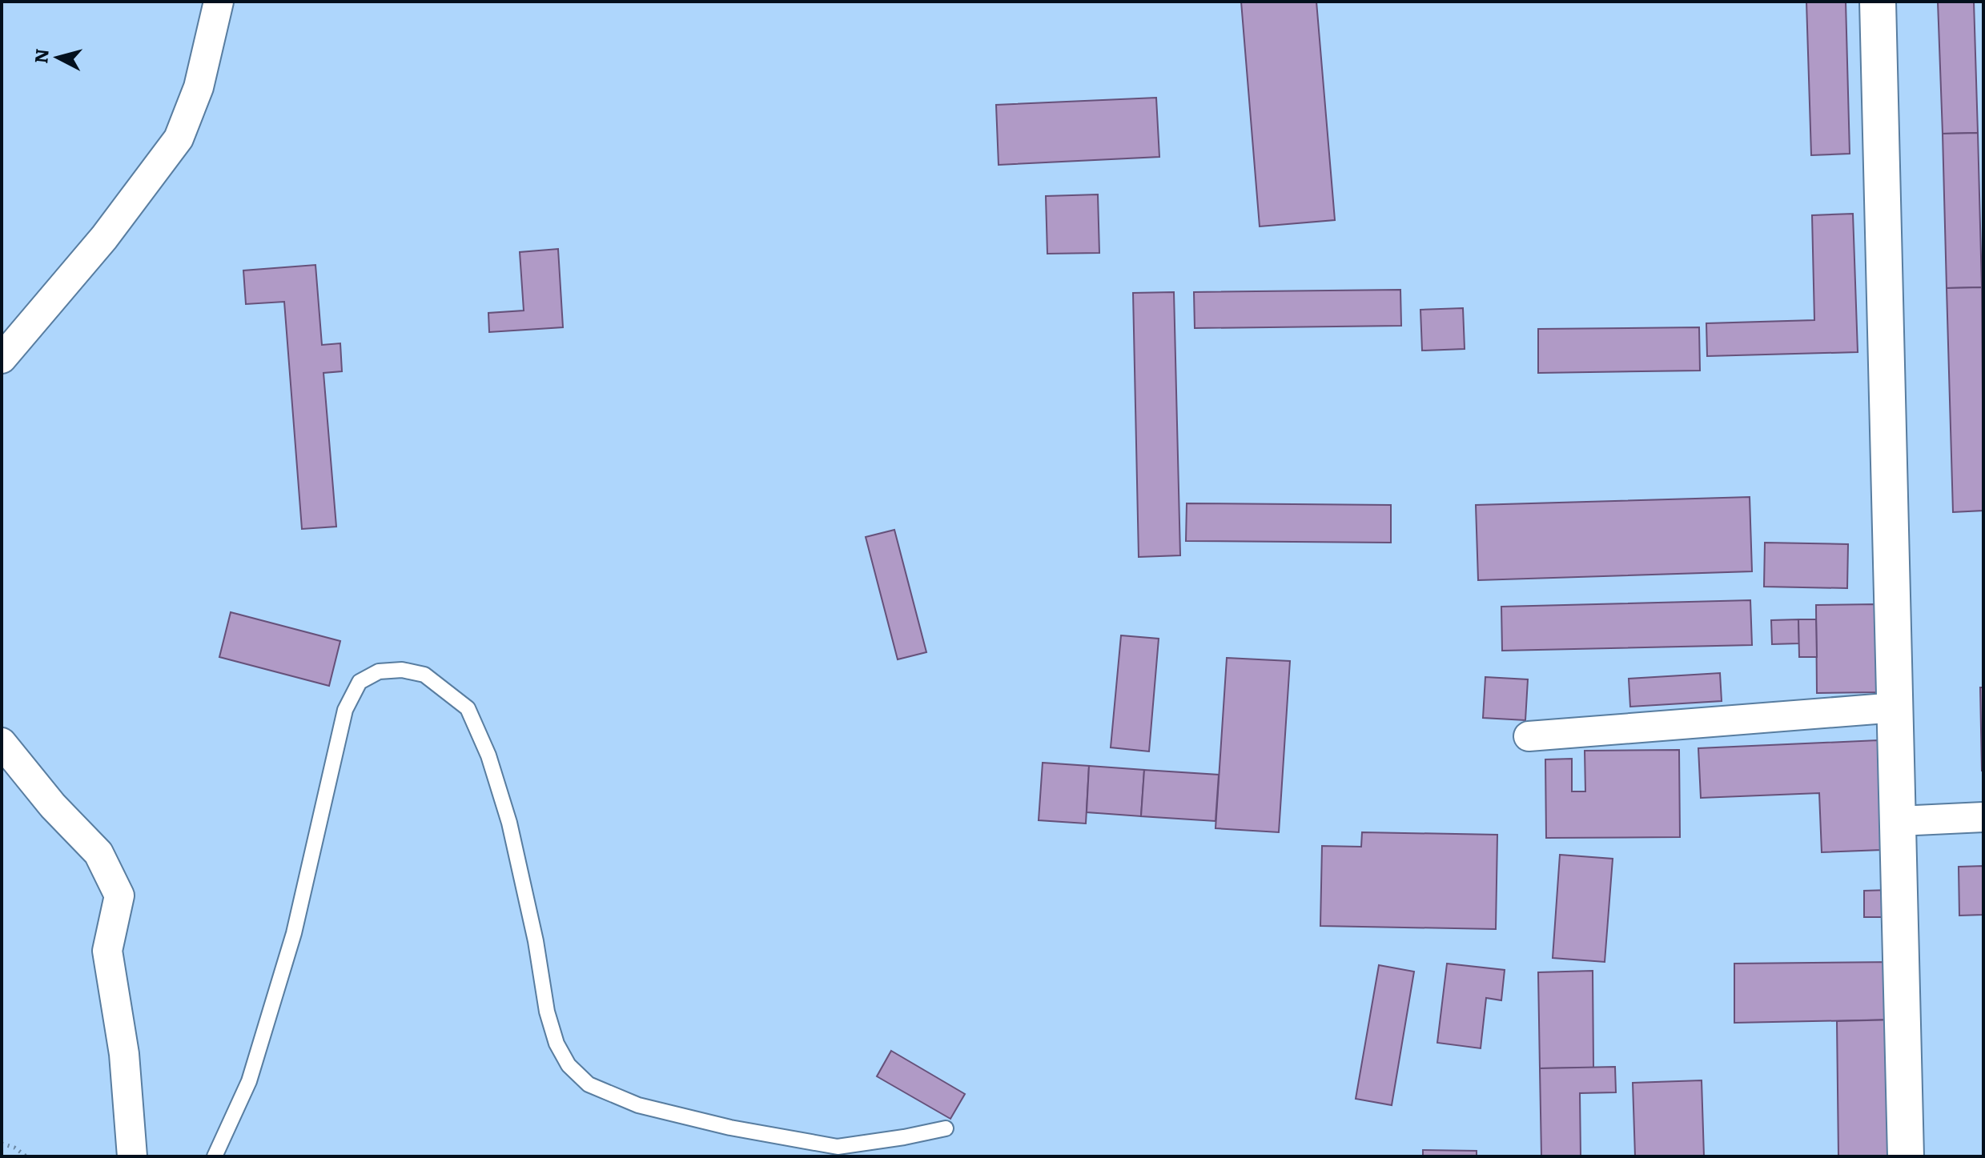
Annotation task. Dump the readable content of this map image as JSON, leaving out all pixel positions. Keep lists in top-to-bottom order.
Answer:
{
  "north": "left"
}
